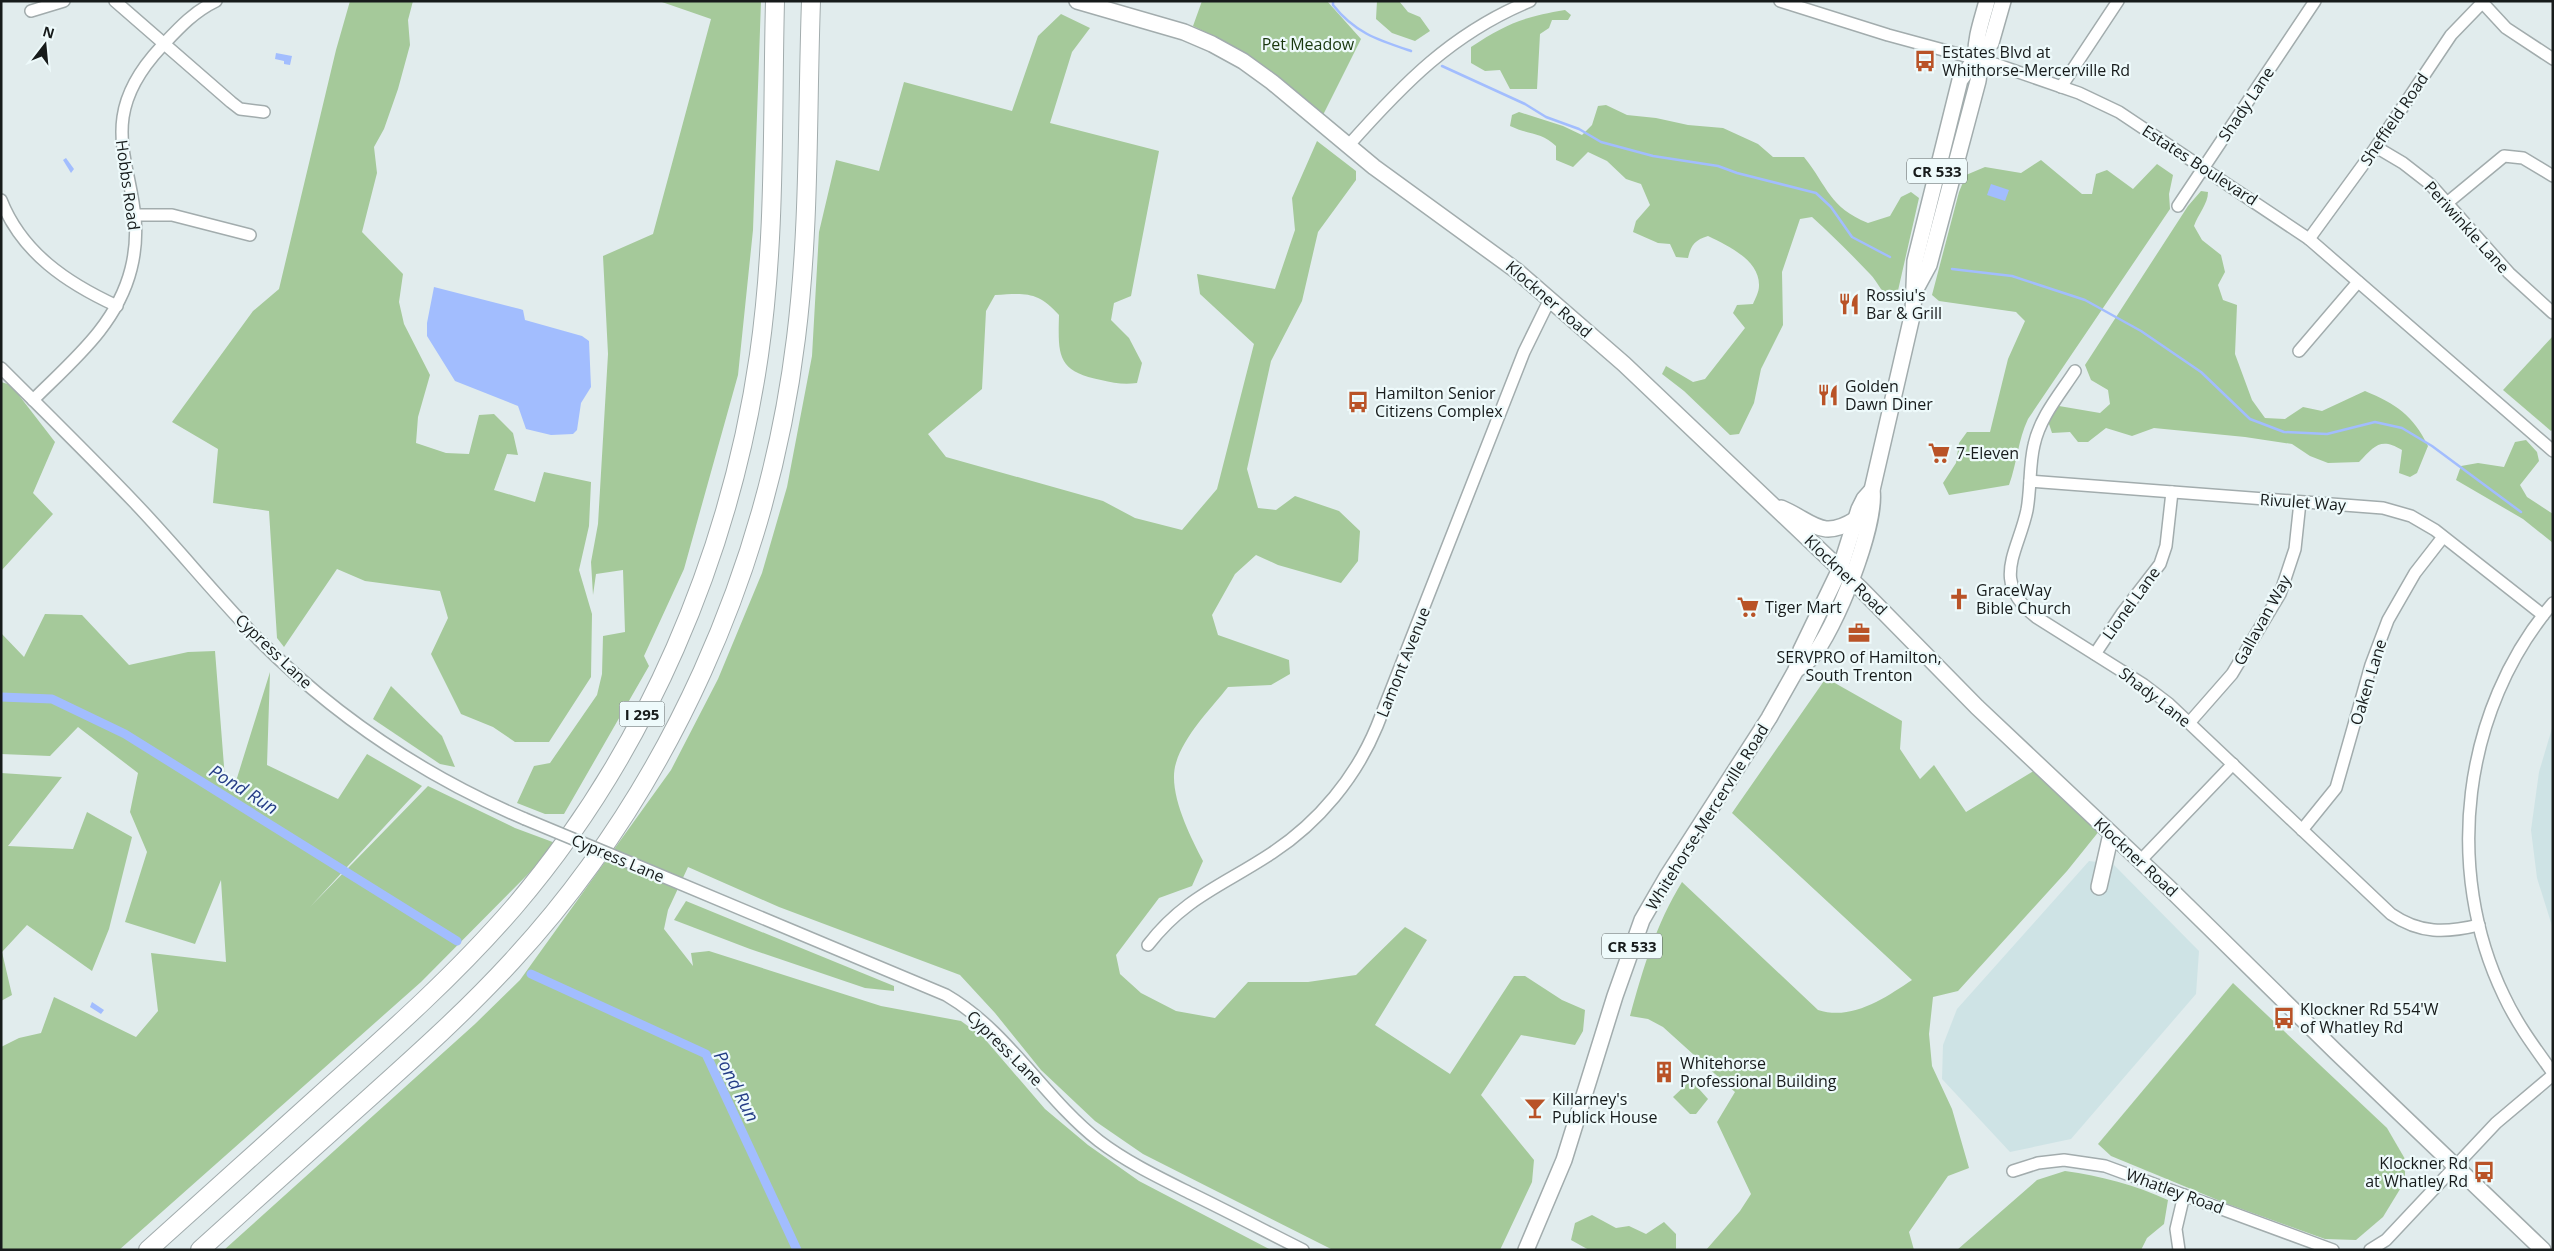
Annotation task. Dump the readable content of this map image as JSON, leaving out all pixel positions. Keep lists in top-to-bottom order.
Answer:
{
  "streets": {
    "highway": ["I 295"],
    "main road": ["CR 533", "Klockner Road", "Whitehorse-Mercerville Road"],
    "street": [
      "Shady Lane",
      "Sheffield Road",
      "Estates Boulevard",
      "Hobbs Road",
      "Periwinkle Lane",
      "Rivulet Way",
      "Lionel Lane",
      "Gallavan Way",
      "Cypress Lane",
      "Lamont Avenue",
      "Oaken Lane",
      "Whatley Road"
    ]
  },
  "crossings": [
    ["Shady Lane", "Estates Boulevard"],
    ["Shady Lane", "Rivulet Way"],
    ["Shady Lane", "Lionel Lane"],
    ["Shady Lane", "Gallavan Way"],
    ["Shady Lane", "Oaken Lane"],
    ["Sheffield Road", "Estates Boulevard"],
    ["Sheffield Road", "Periwinkle Lane"],
    ["Estates Boulevard", "Whitehorse-Mercerville Road"],
    ["Hobbs Road", "Cypress Lane"],
    ["Klockner Road", "Lamont Avenue"],
    ["Klockner Road", "Whitehorse-Mercerville Road"],
    ["Rivulet Way", "Lionel Lane"],
    ["Rivulet Way", "Gallavan Way"],
    ["Rivulet Way", "Oaken Lane"]
  ],
  "water": ["Pond Run"],
  "parks": ["Pet Meadow"],
  "places": {
    "bus stop": [
      "Estates Blvd at Whithorse-Mercerville Rd",
      "Hamilton Senior Citizens Complex",
      "Klockner Rd 554'W of Whatley Rd",
      "Klockner Rd at Whatley Rd"
    ],
    "restaurant": ["Rossiu's Bar & Grill", "Golden Dawn Diner"],
    "supermarket": ["7-Eleven", "Tiger Mart"],
    "church": ["GraceWay Bible Church"],
    "office": ["SERVPRO of Hamilton, South Trenton"],
    "building": ["Whitehorse Professional Building"],
    "bar": ["Killarney's Publick House"]
  },
  "north": "top"
}
